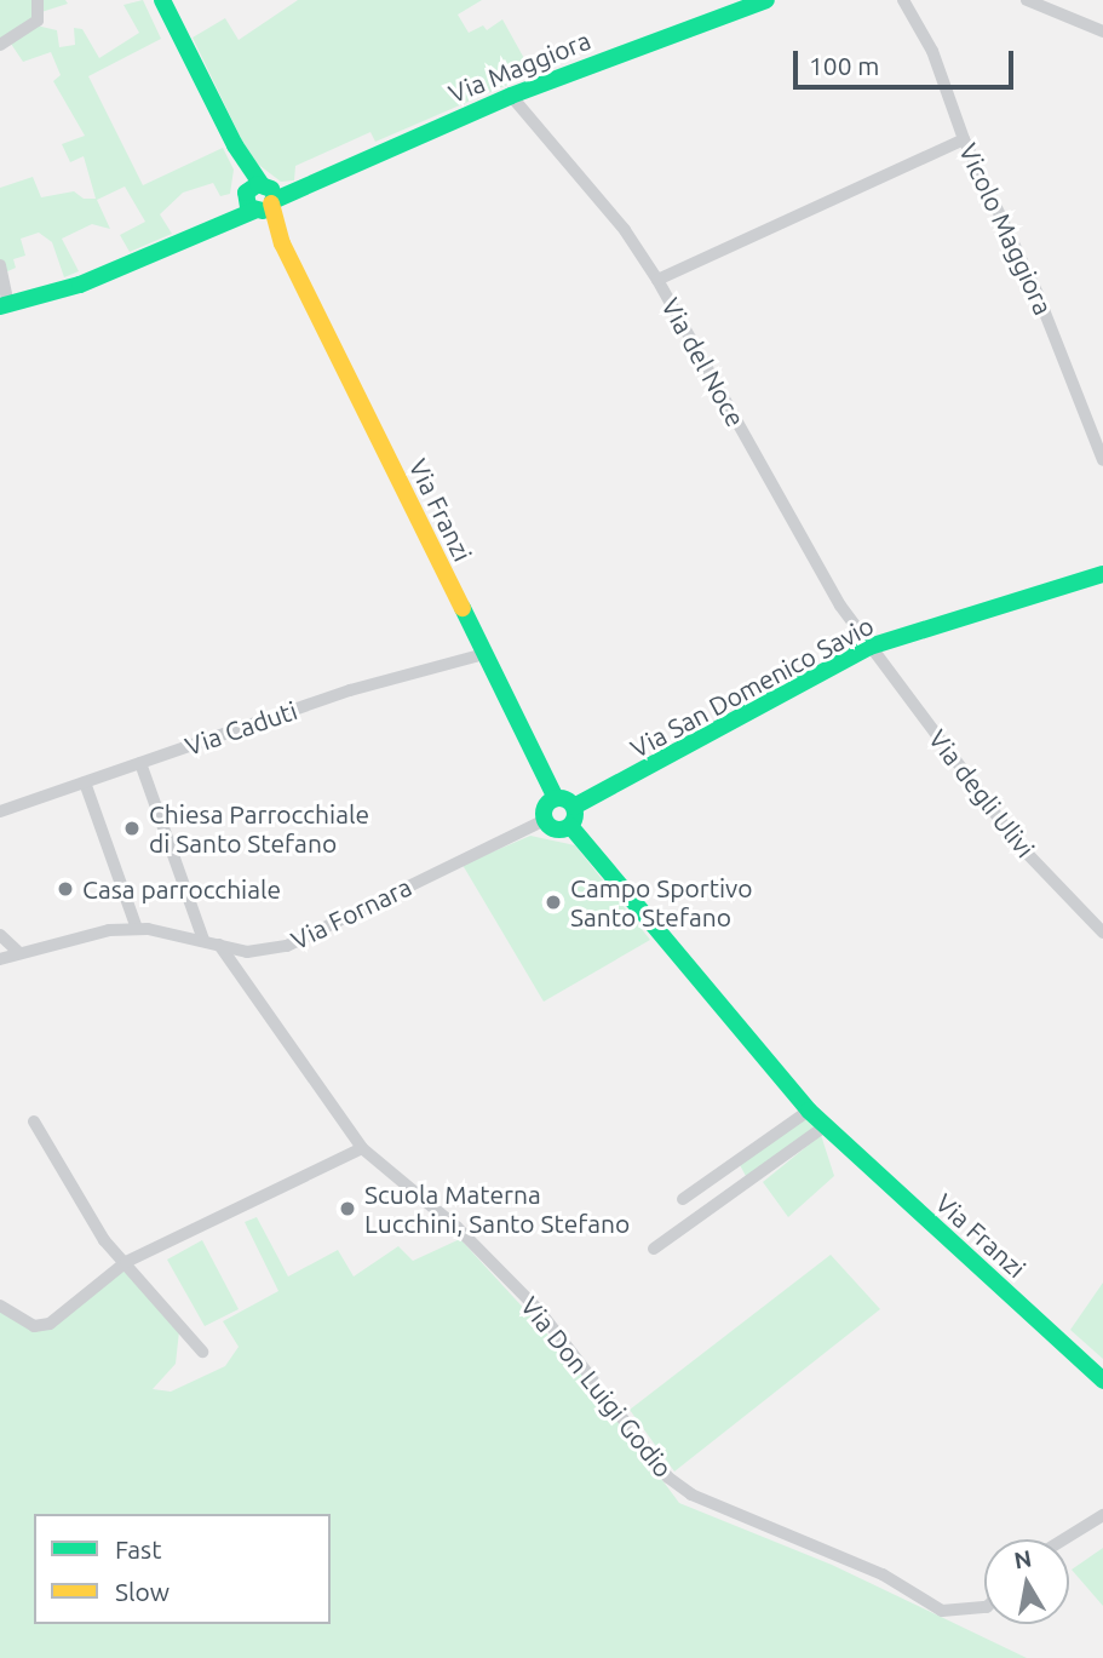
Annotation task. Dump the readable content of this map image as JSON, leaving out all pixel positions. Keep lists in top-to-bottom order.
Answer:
{
  "streets": {
    "main road": ["Via Maggiora", "Via Franzi", "Via San Domenico Savio"],
    "street": [
      "Vicolo Maggiora",
      "Via del Noce",
      "Via Caduti",
      "Via degli Ulivi",
      "Via Fornara",
      "Via Don Luigi Godio"
    ]
  },
  "crossings": [
    ["Via Maggiora", "Via del Noce"],
    ["Via Maggiora", "Via Franzi"],
    ["Via del Noce", "Via San Domenico Savio"],
    ["Via del Noce", "Via degli Ulivi"],
    ["Via Franzi", "Via San Domenico Savio"],
    ["Via Franzi", "Via Caduti"],
    ["Via Franzi", "Via Fornara"],
    ["Via San Domenico Savio", "Via degli Ulivi"],
    ["Via San Domenico Savio", "Via Fornara"],
    ["Via Fornara", "Via Don Luigi Godio"]
  ],
  "places": [
    "Chiesa Parrocchiale di Santo Stefano",
    "Casa parrocchiale",
    "Campo Sportivo Santo Stefano",
    "Scuola Materna Lucchini, Santo Stefano"
  ],
  "legend": ["Fast", "Slow"],
  "scale_bar": "100 m",
  "north": "top"
}
